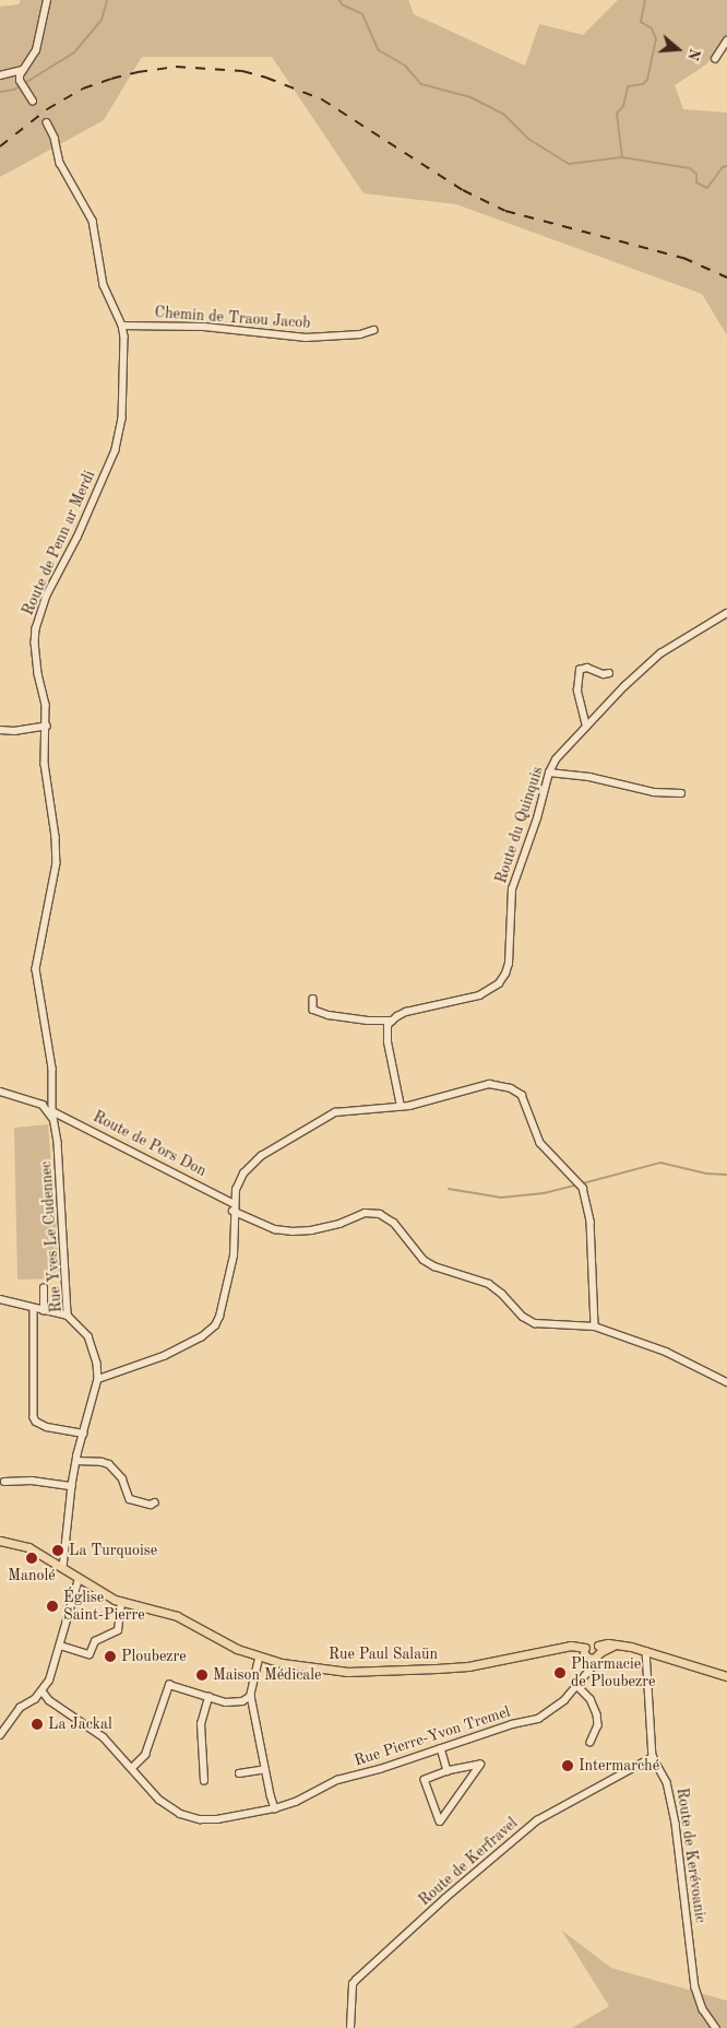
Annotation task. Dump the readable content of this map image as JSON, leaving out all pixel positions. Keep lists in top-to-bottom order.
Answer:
{
  "streets": {
    "main road": ["Rue Paul Salaün"],
    "street": [
      "Chemin de Traou Jacob",
      "Route de Penn ar Merdi",
      "Route du Quinquis",
      "Route de Pors Don",
      "Rue Yves Le Cudennec",
      "Rue Pierre-Yvon Tremel",
      "Route de Kerévoanic",
      "Route de Kerfravel"
    ]
  },
  "crossings": [
    ["Chemin de Traou Jacob", "Route de Penn ar Merdi"],
    ["Route de Penn ar Merdi", "Route de Pors Don"],
    ["Route de Penn ar Merdi", "Rue Yves Le Cudennec"],
    ["Rue Yves Le Cudennec", "Rue Paul Salaün"],
    ["Rue Paul Salaün", "Rue Pierre-Yvon Tremel"],
    ["Route de Kerévoanic", "Route de Kerfravel"]
  ],
  "places": [
    "La Turquoise",
    "Manolé",
    "Église Saint-Pierre",
    "Ploubezre",
    "Pharmacie de Ploubezre",
    "Maison Médicale",
    "La Jackal",
    "Intermarché"
  ],
  "north": "right"
}
